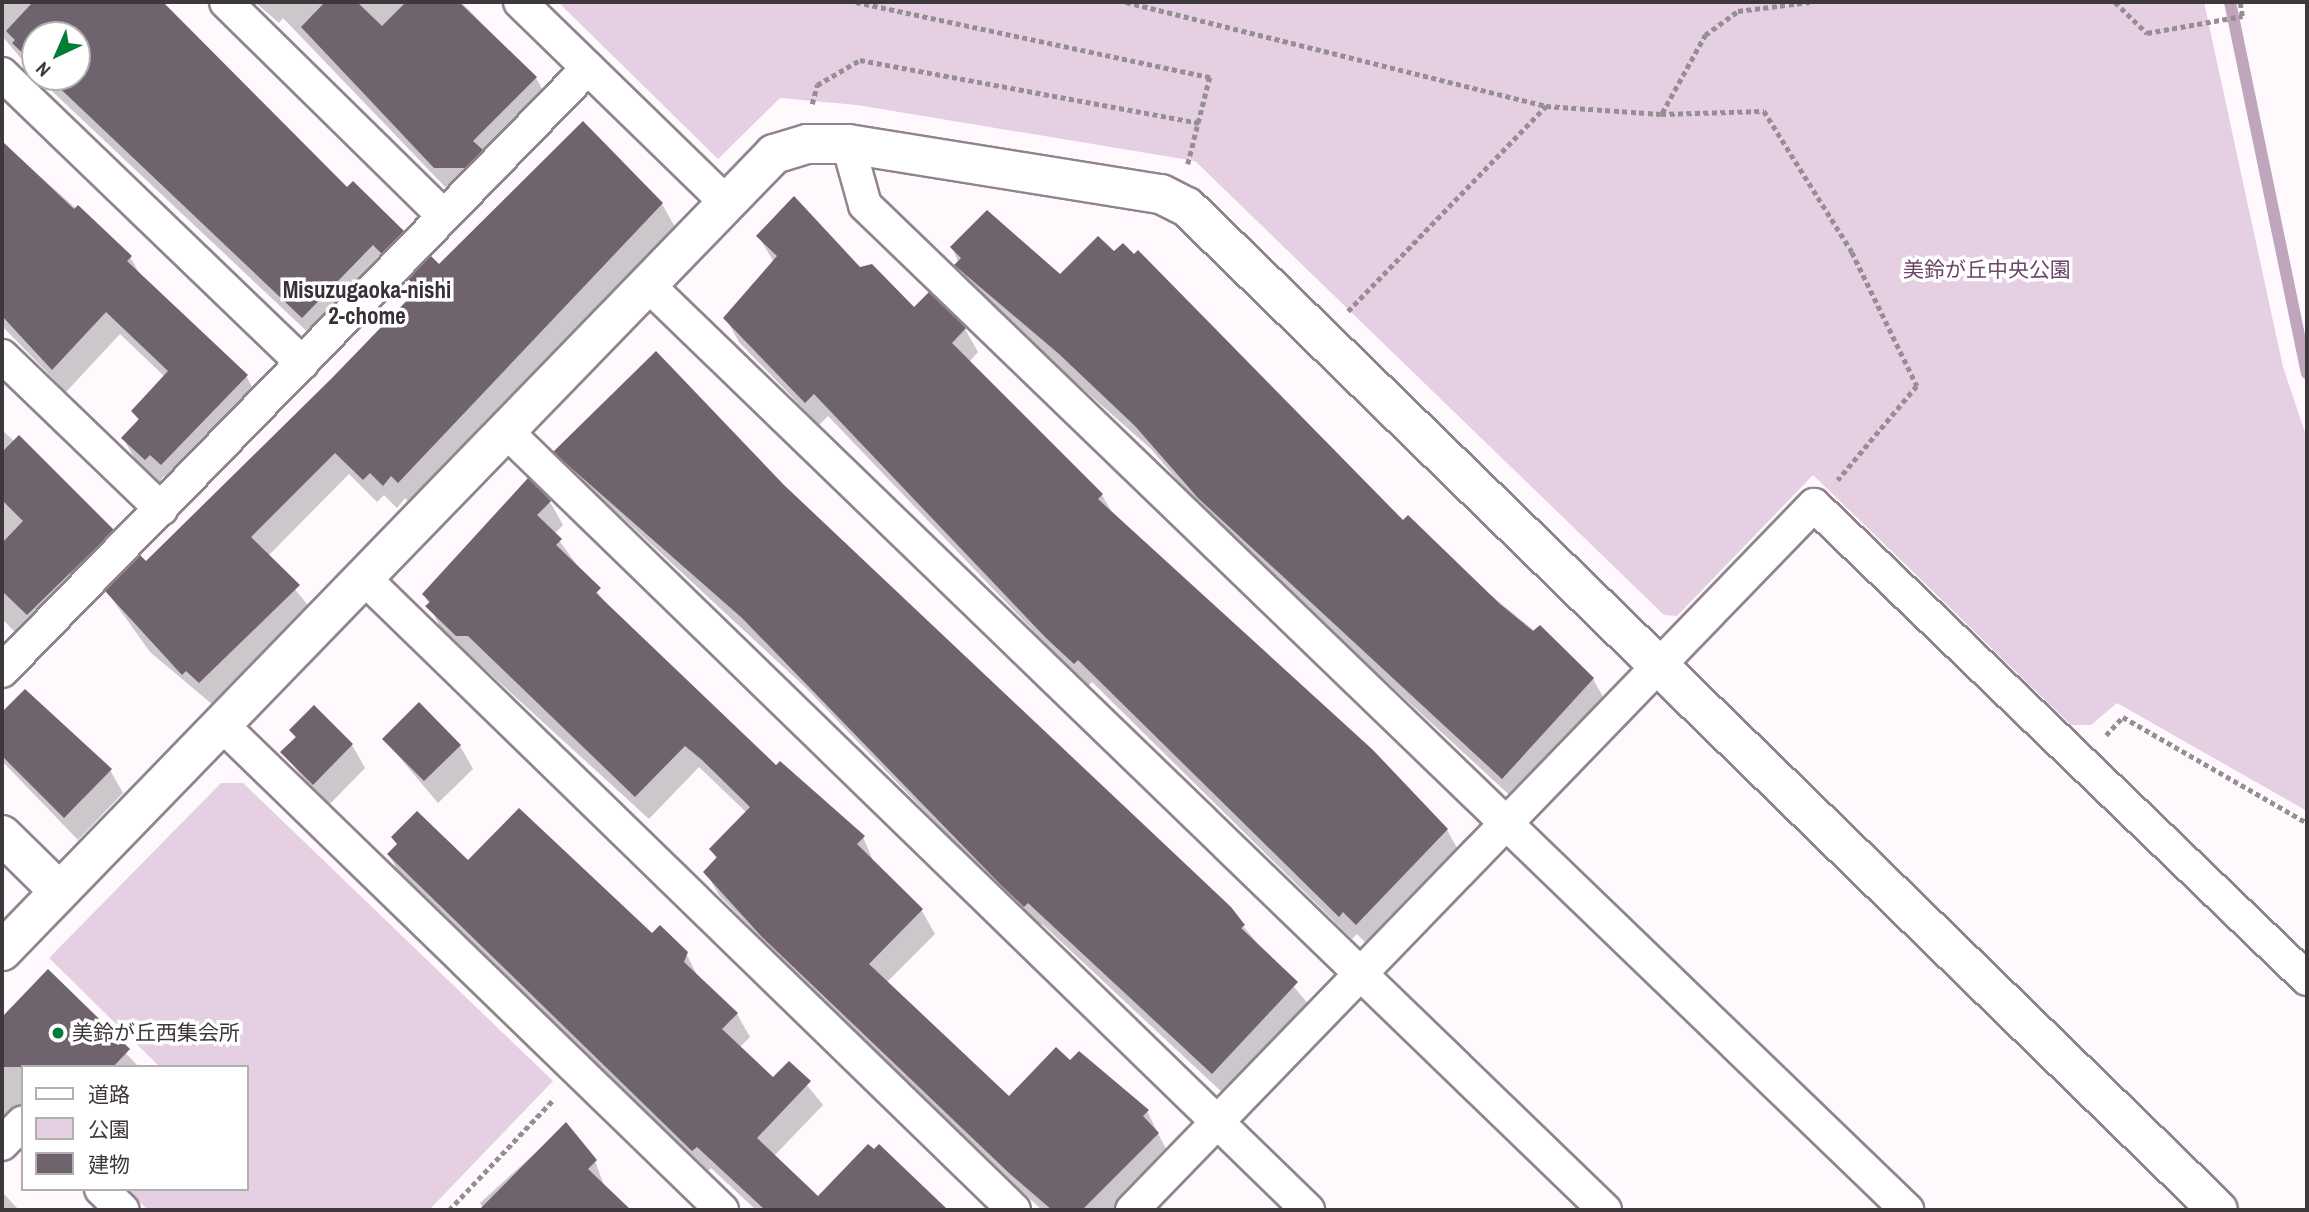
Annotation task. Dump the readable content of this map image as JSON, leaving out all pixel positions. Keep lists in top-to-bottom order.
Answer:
{
  "districts": ["Misuzugaoka-nishi 2-chome"],
  "parks": ["美鈴が丘中央公園"],
  "places": ["美鈴が丘西集会所"],
  "legend": ["道路", "公園", "建物"],
  "north": "bottom left"
}
